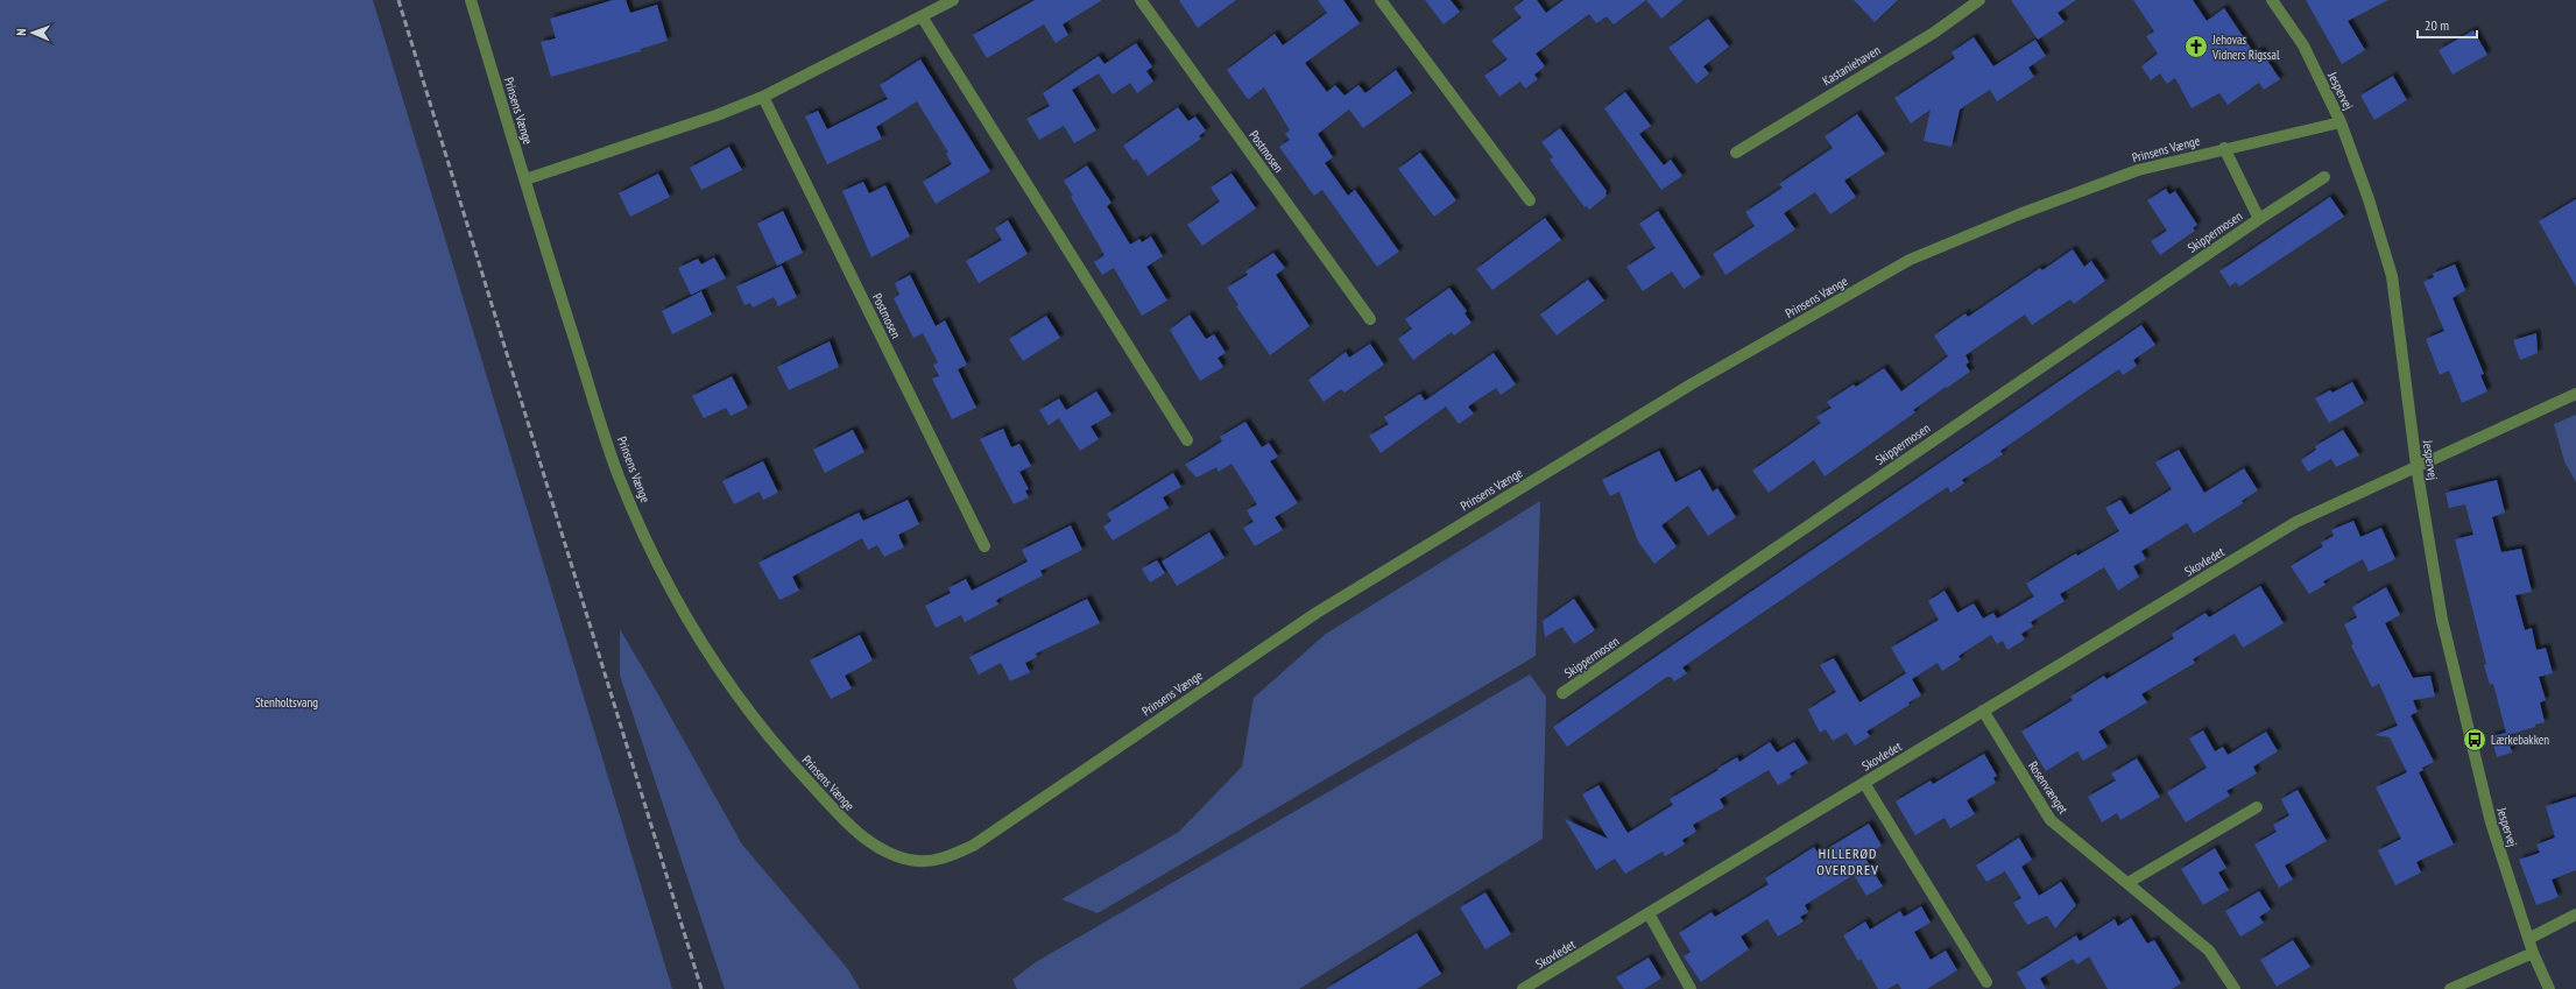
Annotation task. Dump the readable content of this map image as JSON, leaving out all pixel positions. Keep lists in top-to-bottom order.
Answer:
{
  "streets": {
    "street": [
      "Kastaniehaven",
      "Jespervej",
      "Prinsens Vænge",
      "Postmosen",
      "Skippermosen",
      "Skovledet",
      "Rosenvænget"
    ]
  },
  "crossings": [
    ["Jespervej", "Prinsens Vænge"],
    ["Jespervej", "Skovledet"],
    ["Prinsens Vænge", "Skippermosen"],
    ["Skovledet", "Rosenvænget"]
  ],
  "districts": ["HILLERØD OVERDREV"],
  "parks": ["Stenholtsvang"],
  "places": {
    "church": ["Jehovas Vidners Rigssal"],
    "bus stop": ["Lærkebakken"]
  },
  "scale_bar": "20 m",
  "north": "left"
}
